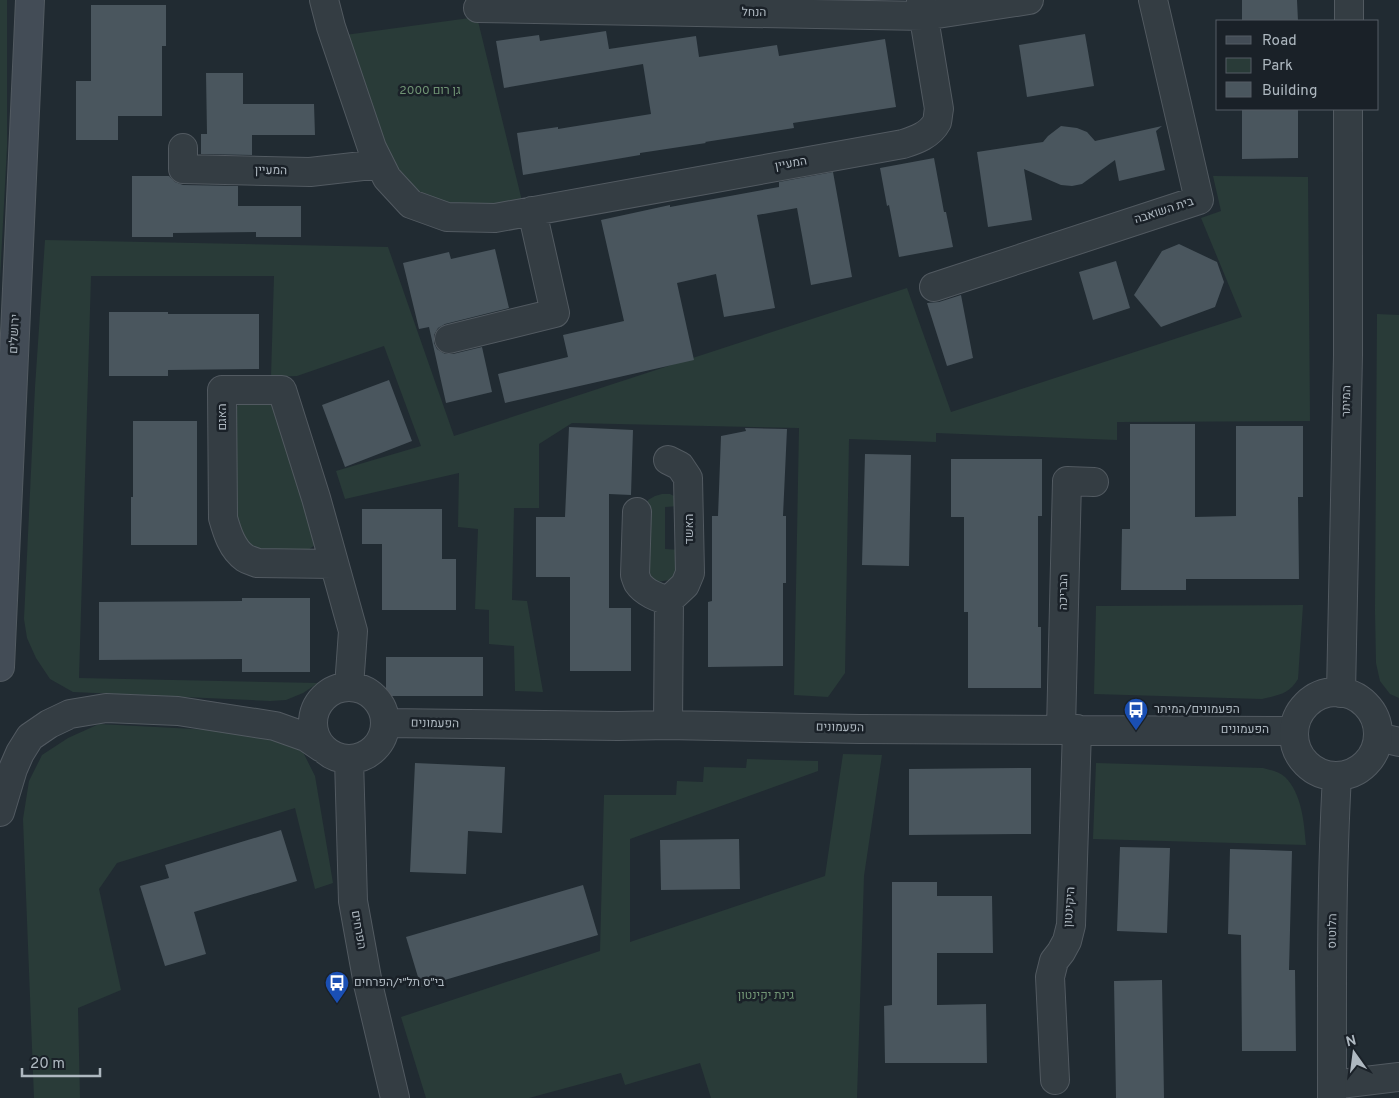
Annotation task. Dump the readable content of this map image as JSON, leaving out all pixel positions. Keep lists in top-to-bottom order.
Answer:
{
  "streets": {
    "main road": ["ירושלים"],
    "street": [
      "הנחל",
      "המעיין",
      "בית השואבה",
      "המיתר",
      "האגם",
      "האשד",
      "הבריכה",
      "הפעמונים",
      "היקינטון",
      "הפרחים",
      "הלוטוס"
    ]
  },
  "crossings": [
    ["הנחל", "המעיין"],
    ["המיתר", "הפעמונים"],
    ["המיתר", "הלוטוס"],
    ["האגם", "הפעמונים"],
    ["האגם", "הפרחים"],
    ["הבריכה", "הפעמונים"],
    ["הבריכה", "היקינטון"],
    ["הפעמונים", "היקינטון"],
    ["הפעמונים", "הפרחים"],
    ["הפעמונים", "הלוטוס"]
  ],
  "parks": ["גן רום 2000", "גינת יקינטון"],
  "places": {
    "bus stop": ["הפעמונים/המיתר", "בי״ס תל״י/הפרחים"]
  },
  "legend": ["Road", "Park", "Building"],
  "scale_bar": "20 m",
  "north": "top"
}
